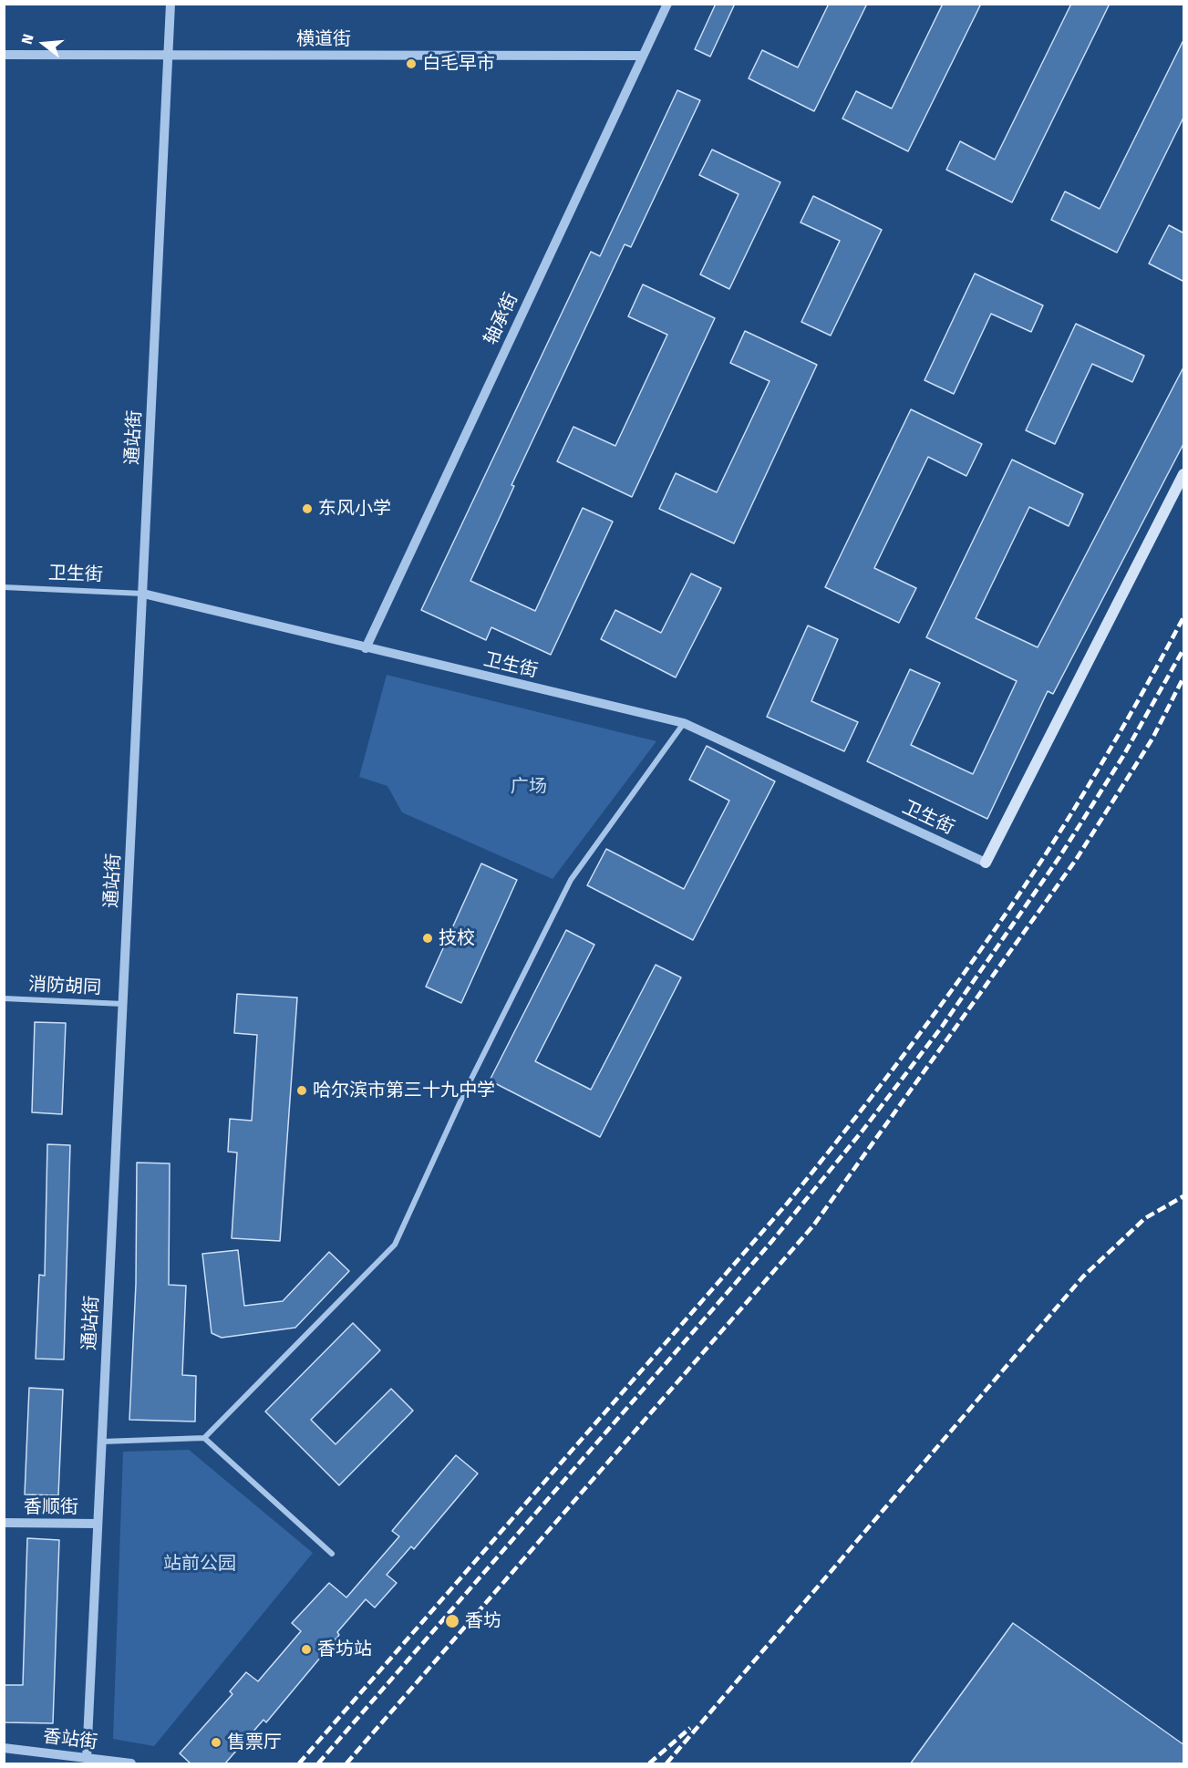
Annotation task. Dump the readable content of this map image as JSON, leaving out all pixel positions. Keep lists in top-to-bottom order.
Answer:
{
  "streets": {
    "street": [
      "横道街",
      "轴承街",
      "通站街",
      "卫生街",
      "消防胡同",
      "香顺街",
      "香站街"
    ]
  },
  "crossings": [
    ["横道街", "轴承街"],
    ["横道街", "通站街"],
    ["轴承街", "卫生街"],
    ["通站街", "卫生街"],
    ["通站街", "消防胡同"],
    ["通站街", "香顺街"],
    ["通站街", "香站街"]
  ],
  "parks": ["广场", "站前公园"],
  "places": [
    "白毛早市",
    "东风小学",
    "技校",
    "哈尔滨市第三十九中学",
    "香坊",
    "香坊站",
    "售票厅"
  ],
  "north": "left"
}
